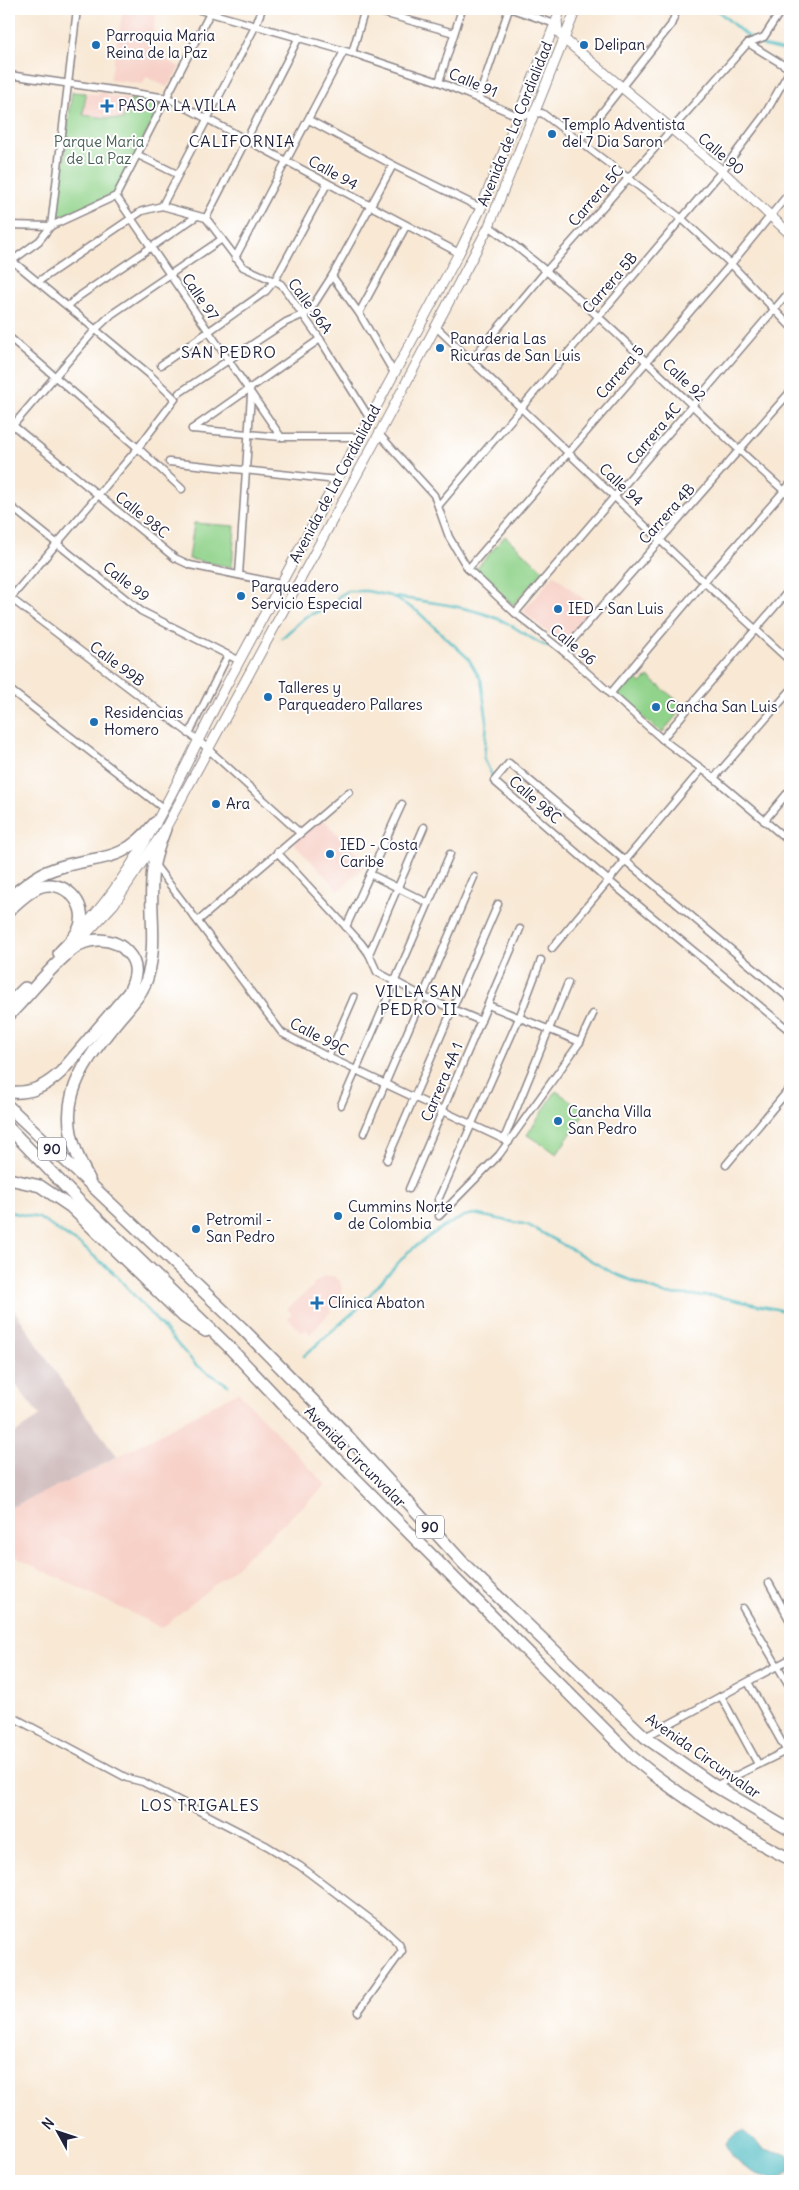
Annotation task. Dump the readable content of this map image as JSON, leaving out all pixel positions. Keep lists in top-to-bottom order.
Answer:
{
  "streets": {
    "highway": ["90", "Avenida Circunvalar"],
    "main road": ["Avenida de La Cordialidad", "Calle 90"],
    "street": [
      "Calle 91",
      "Calle 94",
      "Carrera 5C",
      "Carrera 5B",
      "Calle 97",
      "Calle 96A",
      "Carrera 5",
      "Calle 92",
      "Carrera 4C",
      "Carrera 4B",
      "Calle 98C",
      "Calle 99",
      "Calle 96",
      "Calle 99B",
      "Calle 99C",
      "Carrera 4A 1"
    ]
  },
  "crossings": [
    ["Calle 91", "Avenida de La Cordialidad"],
    ["Avenida de La Cordialidad", "Calle 90"],
    ["Avenida de La Cordialidad", "Calle 94"],
    ["Avenida de La Cordialidad", "Calle 96A"],
    ["Avenida de La Cordialidad", "Calle 92"],
    ["Avenida de La Cordialidad", "Calle 98C"],
    ["Avenida de La Cordialidad", "Calle 99"],
    ["Avenida de La Cordialidad", "Calle 96"],
    ["Avenida de La Cordialidad", "Calle 99B"],
    ["Calle 90", "Carrera 5C"],
    ["Calle 90", "Carrera 5B"],
    ["Calle 90", "Carrera 5"],
    ["Calle 94", "Carrera 5C"],
    ["Calle 94", "Carrera 5B"],
    ["Calle 94", "Carrera 5"],
    ["Calle 94", "Carrera 4C"],
    ["Calle 94", "Carrera 4B"],
    ["Carrera 5C", "Calle 92"],
    ["Carrera 5B", "Calle 92"],
    ["Carrera 5B", "Calle 96"],
    ["Carrera 5", "Calle 92"],
    ["Carrera 5", "Calle 96"],
    ["Calle 92", "Carrera 4C"],
    ["Calle 92", "Carrera 4B"],
    ["Carrera 4C", "Calle 96"],
    ["Carrera 4B", "Calle 96"],
    ["Calle 99C", "Carrera 4A 1"]
  ],
  "districts": [
    "CALIFORNIA",
    "SAN PEDRO",
    "VILLA SAN PEDRO II",
    "LOS TRIGALES"
  ],
  "parks": ["Parque Maria de La Paz"],
  "places": {
    "other": [
      "Parroquia Maria Reina de la Paz",
      "Delipan",
      "Templo Adventista del 7 Dia Saron",
      "Panaderia Las Ricuras de San Luis",
      "Parqueadero Servicio Especial",
      "IED - San Luis",
      "Talleres y Parqueadero Pallares",
      "Cancha San Luis",
      "Residencias Homero",
      "Ara",
      "IED - Costa Caribe",
      "Cancha Villa San Pedro",
      "Cummins Norte de Colombia",
      "Petromil - San Pedro"
    ],
    "health": ["PASO A LA VILLA", "Clínica Abaton"]
  },
  "north": "top left"
}
